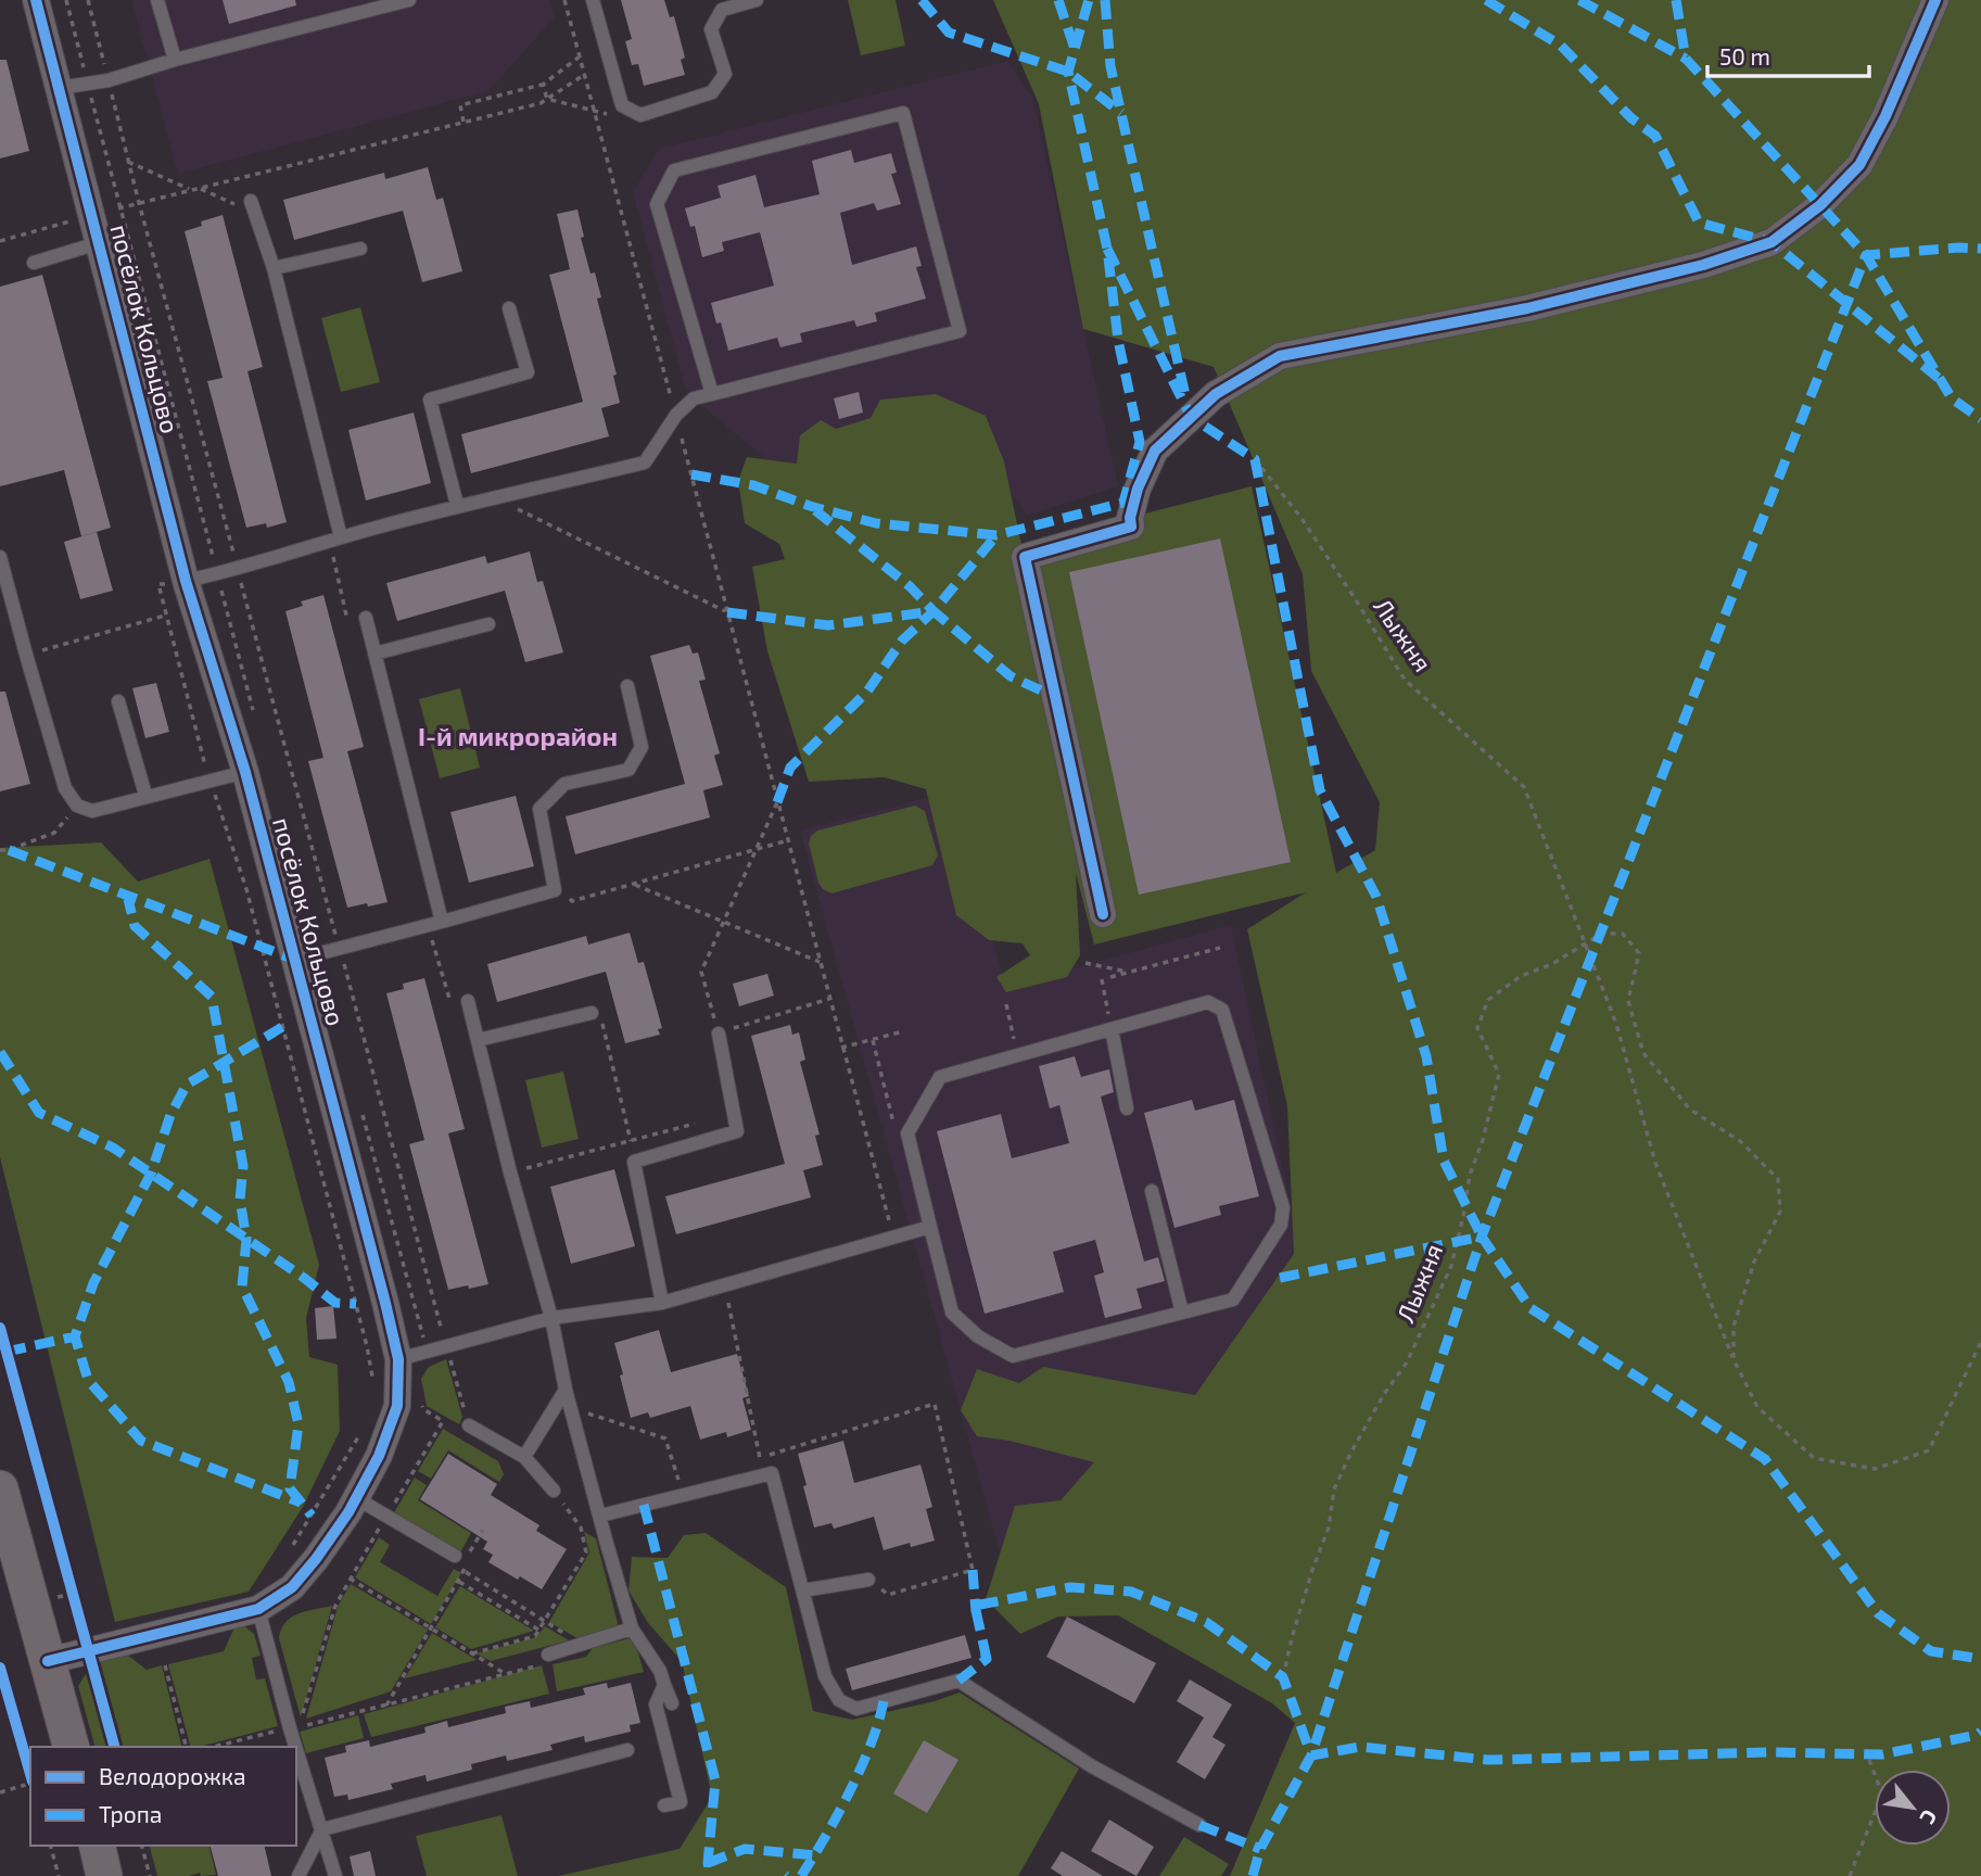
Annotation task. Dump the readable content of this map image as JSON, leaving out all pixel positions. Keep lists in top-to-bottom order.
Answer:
{
  "streets": {
    "street": ["посёлок Кольцово"],
    "path": ["Лыжня"]
  },
  "districts": ["I-й микрорайон"],
  "legend": ["Велодорожка", "Тропа"],
  "scale_bar": "50 m",
  "north": "bottom right"
}
